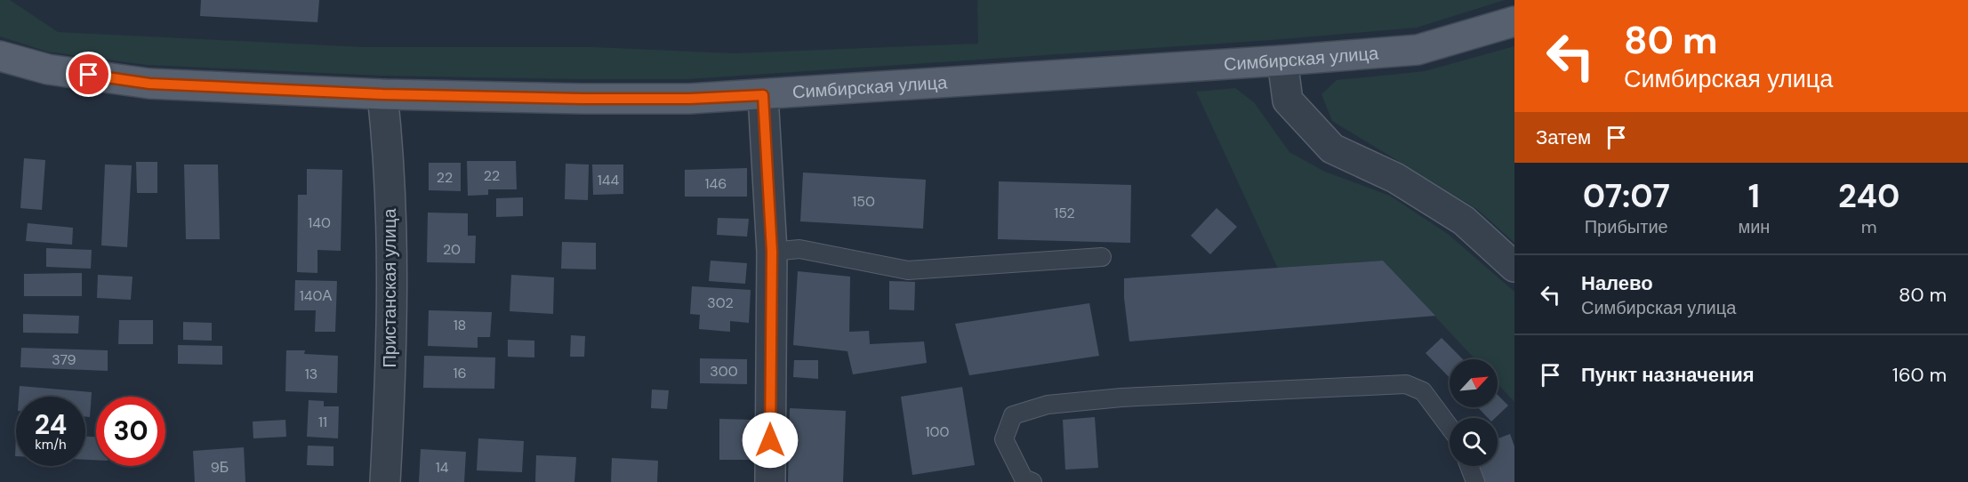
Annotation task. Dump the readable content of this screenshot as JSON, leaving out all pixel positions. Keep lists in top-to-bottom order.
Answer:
{
  "streets": {
    "main road": ["Симбирская улица"],
    "street": ["Пристанская улица"]
  },
  "crossings": [
    ["Симбирская улица", "Пристанская улица"]
  ],
  "house_numbers": [
    "22",
    "22",
    "144",
    "146",
    "150",
    "152",
    "140",
    "20",
    "140А",
    "302",
    "18",
    "379",
    "300",
    "16",
    "13",
    "11",
    "100",
    "9Б",
    "14"
  ],
  "north": "top right",
  "page": {
    "turn": ["80 m", "Симбирская улица"],
    "then": "Затем",
    "eta": [
      "07:07",
      "Прибытие",
      "1",
      "мин",
      "240",
      "m"
    ],
    "list": [
      {
        "name": "Налево",
        "note": "Симбирская улица",
        "value": "80 m"
      },
      {
        "name": "Пункт назначения",
        "value": "160 m"
      }
    ],
    "speed": "24 km/h",
    "limit": "30"
  }
}
